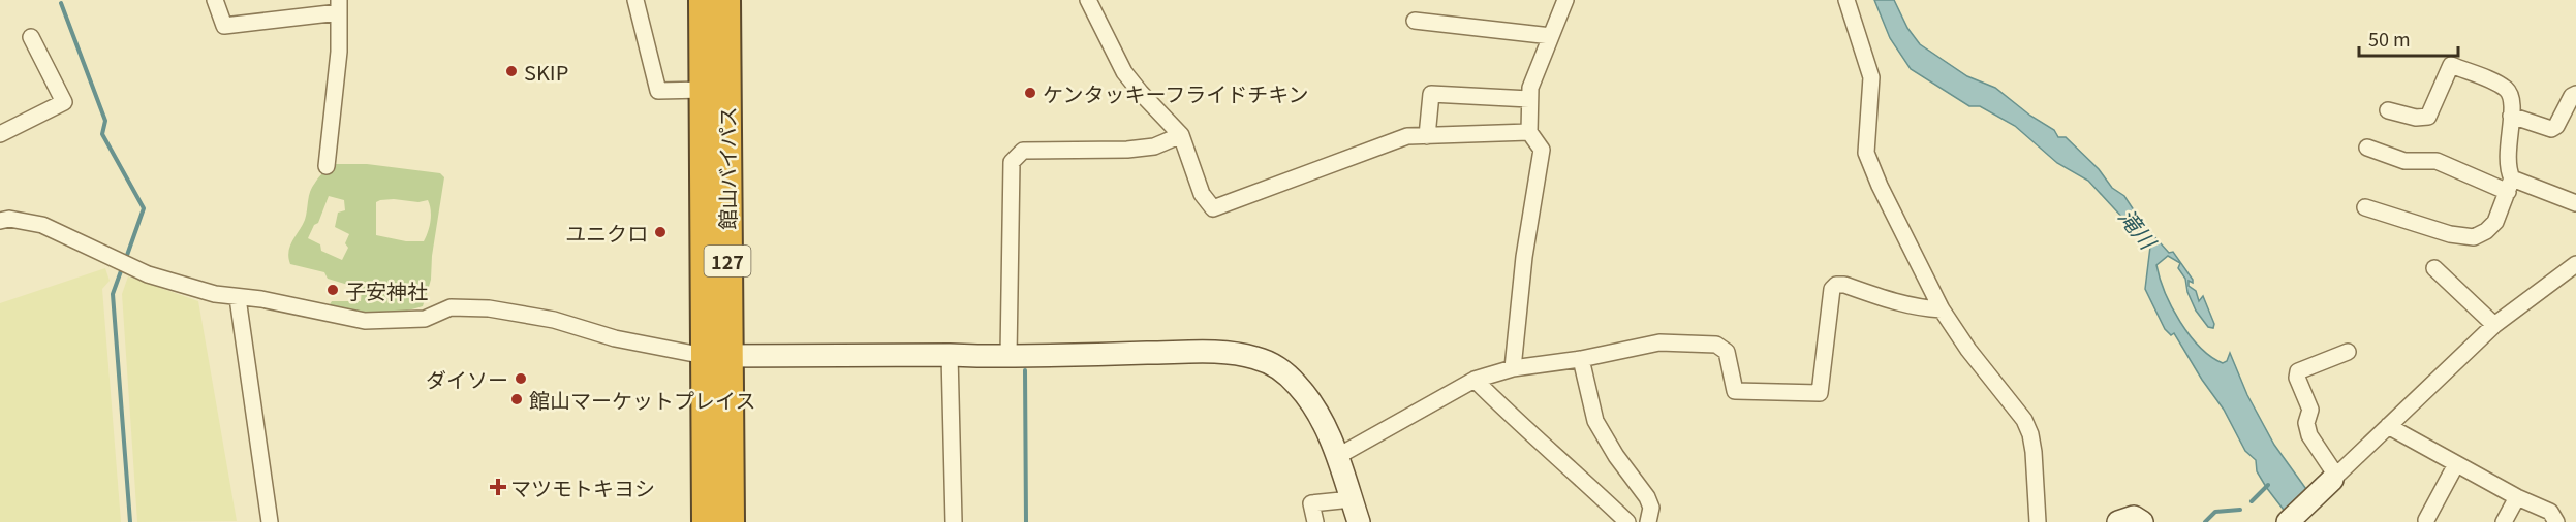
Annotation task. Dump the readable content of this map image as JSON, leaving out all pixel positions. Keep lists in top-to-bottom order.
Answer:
{
  "streets": {
    "highway": ["館山バイパス", "127"]
  },
  "water": ["滝川"],
  "places": {
    "other": [
      "SKIP",
      "ケンタッキーフライドチキン",
      "ユニクロ",
      "子安神社",
      "ダイソー",
      "館山マーケットプレイス"
    ],
    "health": ["マツモトキヨシ"]
  },
  "scale_bar": "50 m"
}
